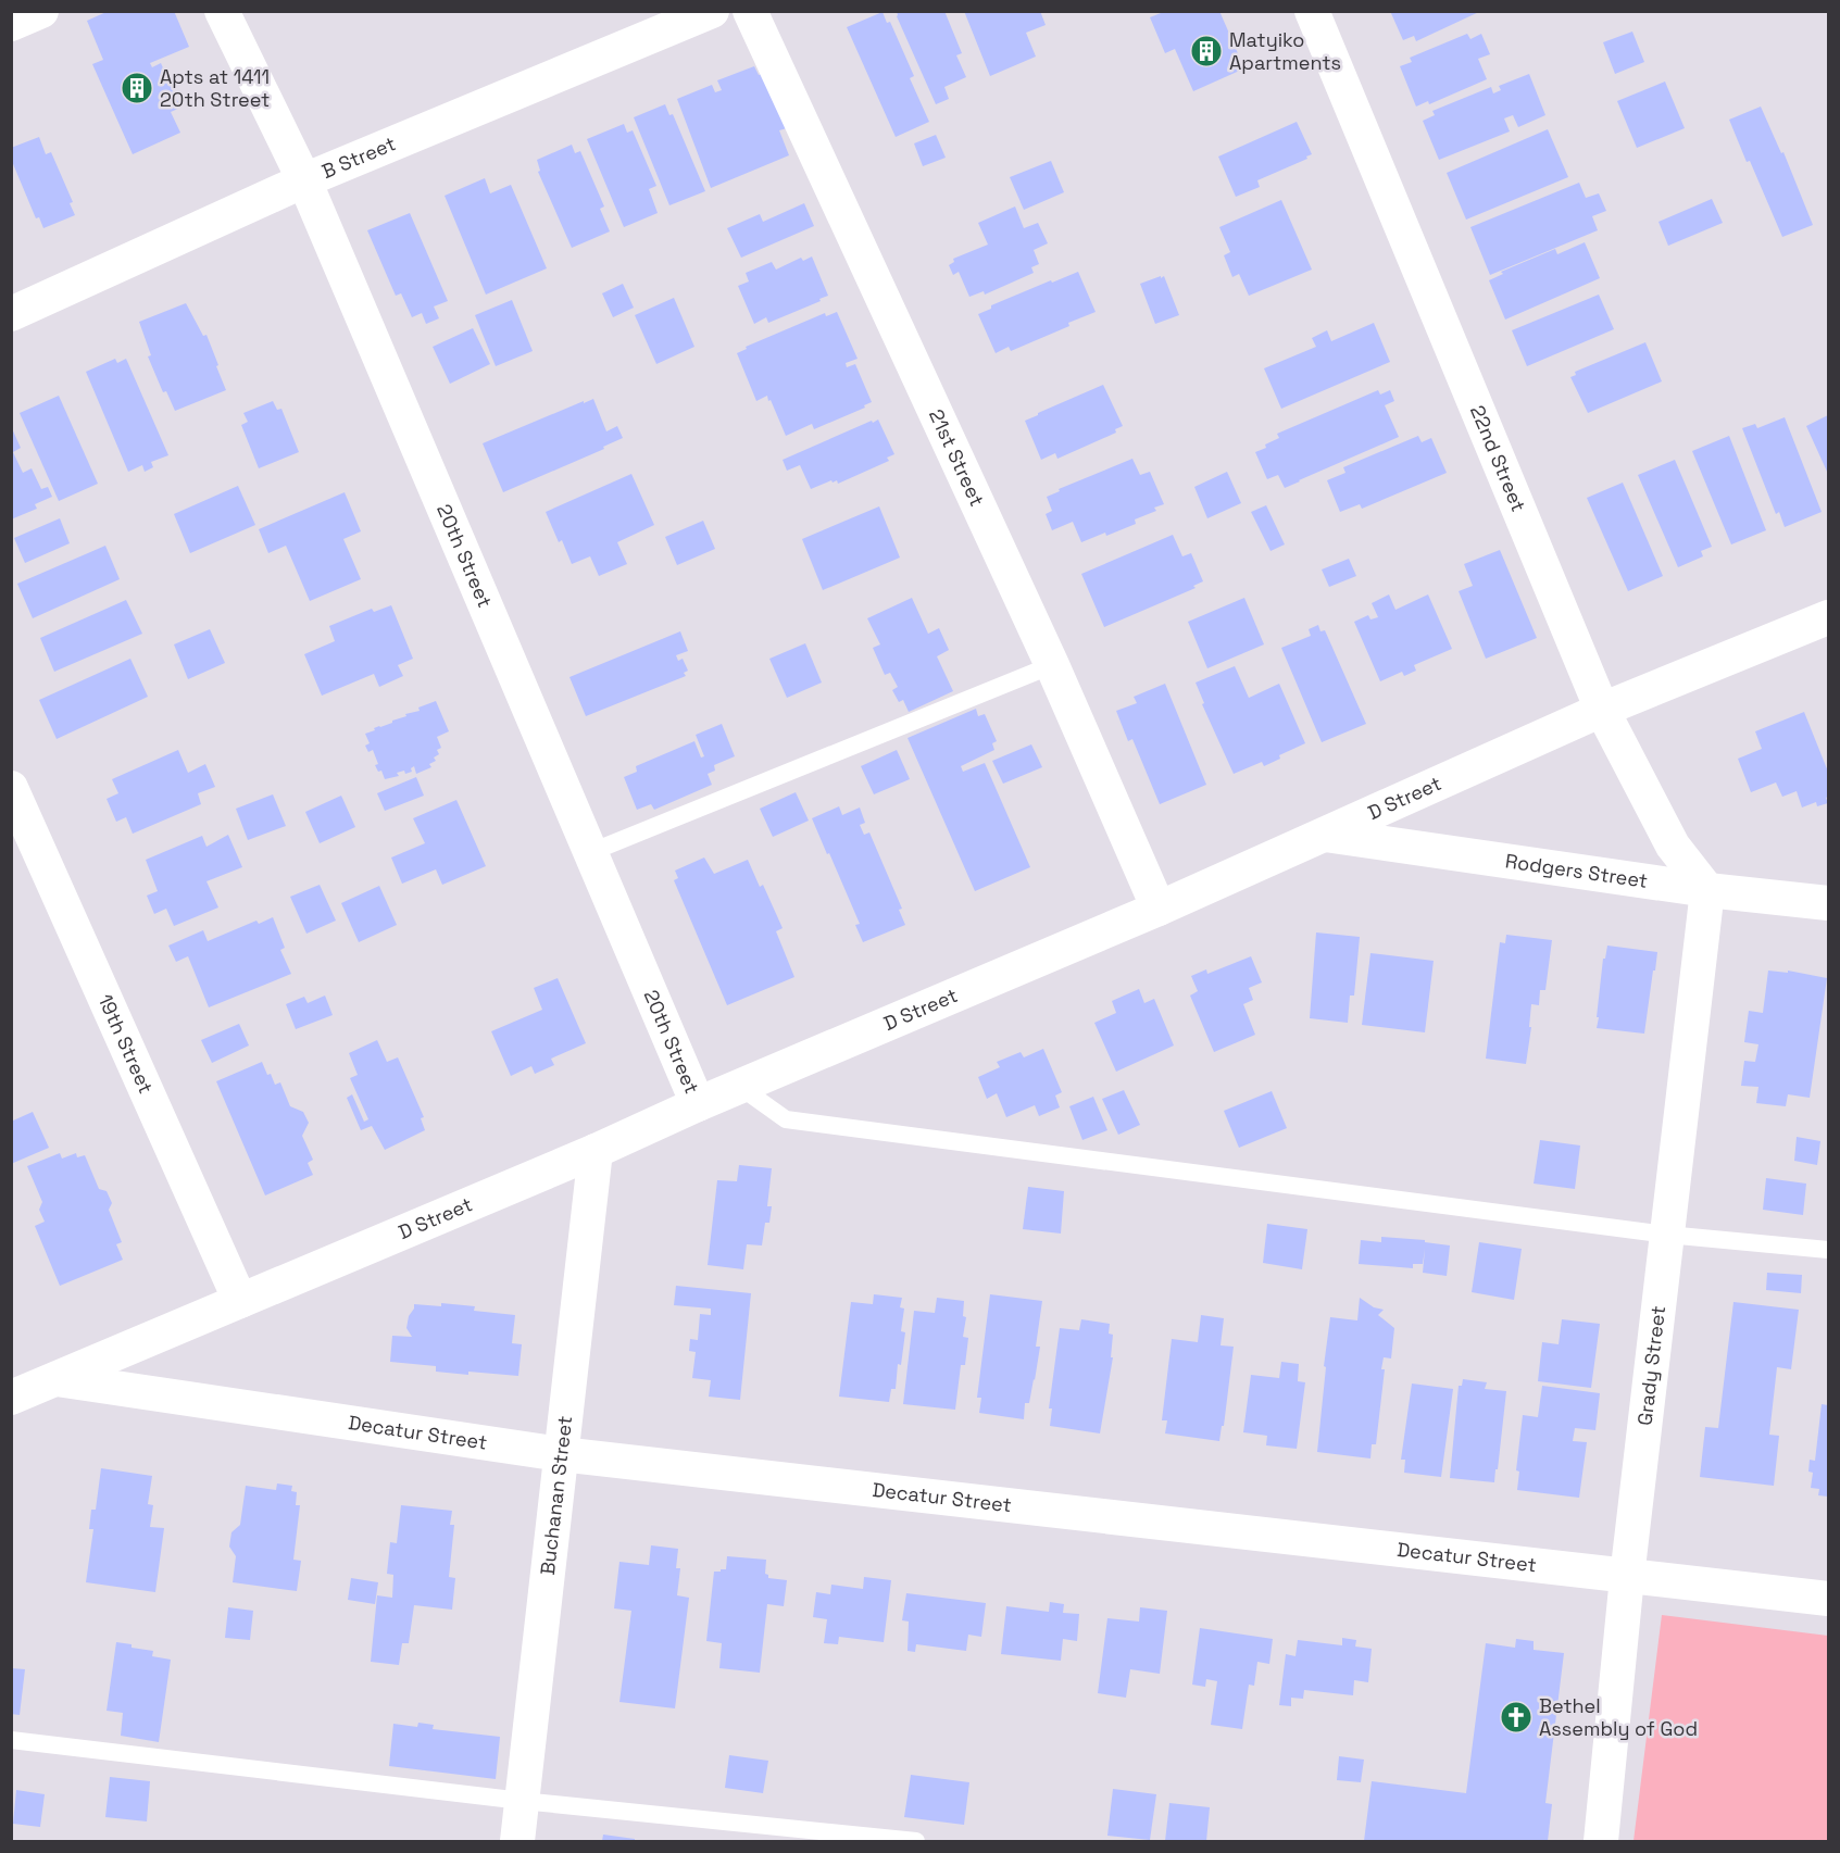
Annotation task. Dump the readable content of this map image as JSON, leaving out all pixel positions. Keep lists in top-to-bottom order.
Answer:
{
  "streets": {
    "street": [
      "B Street",
      "22nd Street",
      "21st Street",
      "20th Street",
      "D Street",
      "Rodgers Street",
      "19th Street",
      "Grady Street",
      "Decatur Street",
      "Buchanan Street"
    ]
  },
  "crossings": [
    ["B Street", "20th Street"],
    ["22nd Street", "D Street"],
    ["22nd Street", "Rodgers Street"],
    ["22nd Street", "Grady Street"],
    ["21st Street", "D Street"],
    ["20th Street", "D Street"],
    ["D Street", "Rodgers Street"],
    ["D Street", "19th Street"],
    ["D Street", "Decatur Street"],
    ["D Street", "Buchanan Street"],
    ["Rodgers Street", "Grady Street"],
    ["Grady Street", "Decatur Street"],
    ["Decatur Street", "Buchanan Street"]
  ],
  "places": {
    "building": ["Matyiko Apartments", "Apts at 1411 20th Street"],
    "church": ["Bethel Assembly of God"]
  }
}
